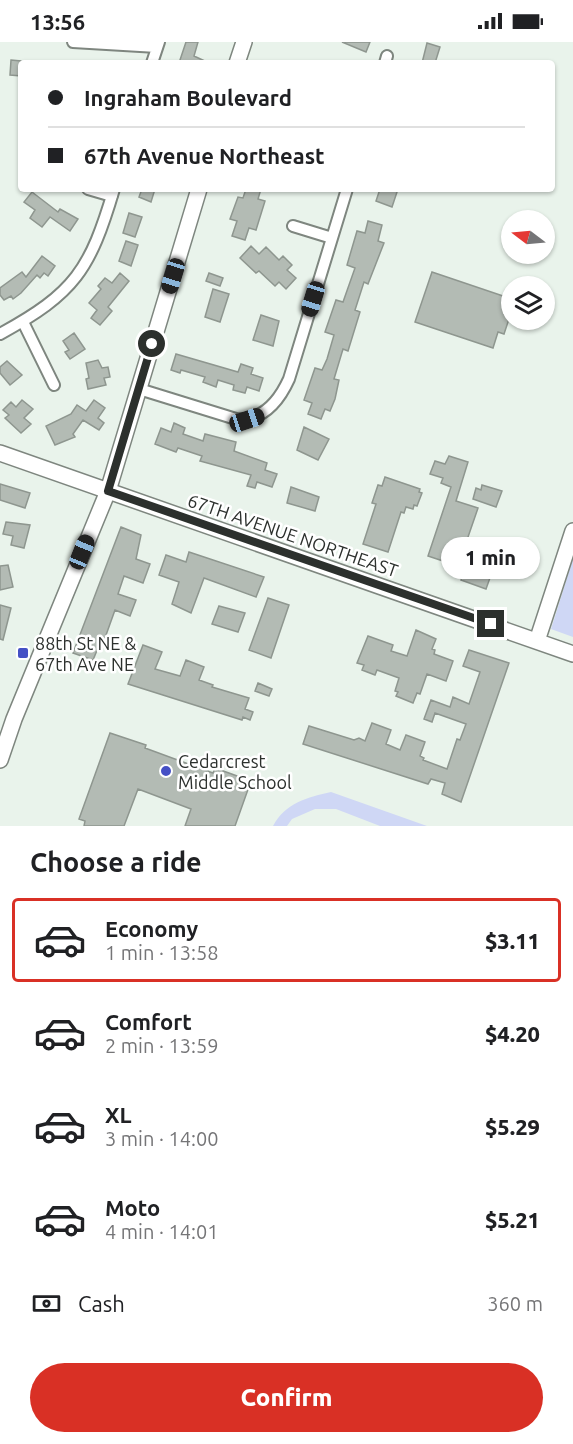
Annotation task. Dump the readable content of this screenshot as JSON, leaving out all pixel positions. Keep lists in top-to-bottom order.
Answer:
{
  "streets": {
    "main road": ["67TH AVENUE NORTHEAST"]
  },
  "places": {
    "transit": ["88th St NE & 67th Ave NE"],
    "other": ["Cedarcrest Middle School"]
  },
  "north": "left",
  "page": {
    "status": "13:56",
    "banner": ["Ingraham Boulevard", "67th Avenue Northeast"],
    "bubble": "1 min",
    "heading": "Choose a ride",
    "list": [
      {
        "name": "Economy",
        "note": "1 min · 13:58",
        "value": "$3.11"
      },
      {
        "name": "Comfort",
        "note": "2 min · 13:59",
        "value": "$4.20"
      },
      {
        "name": "XL",
        "note": "3 min · 14:00",
        "value": "$5.29"
      },
      {
        "name": "Moto",
        "note": "4 min · 14:01",
        "value": "$5.21"
      }
    ],
    "pay": ["Cash", "360 m"],
    "buttons": "Confirm"
  }
}
